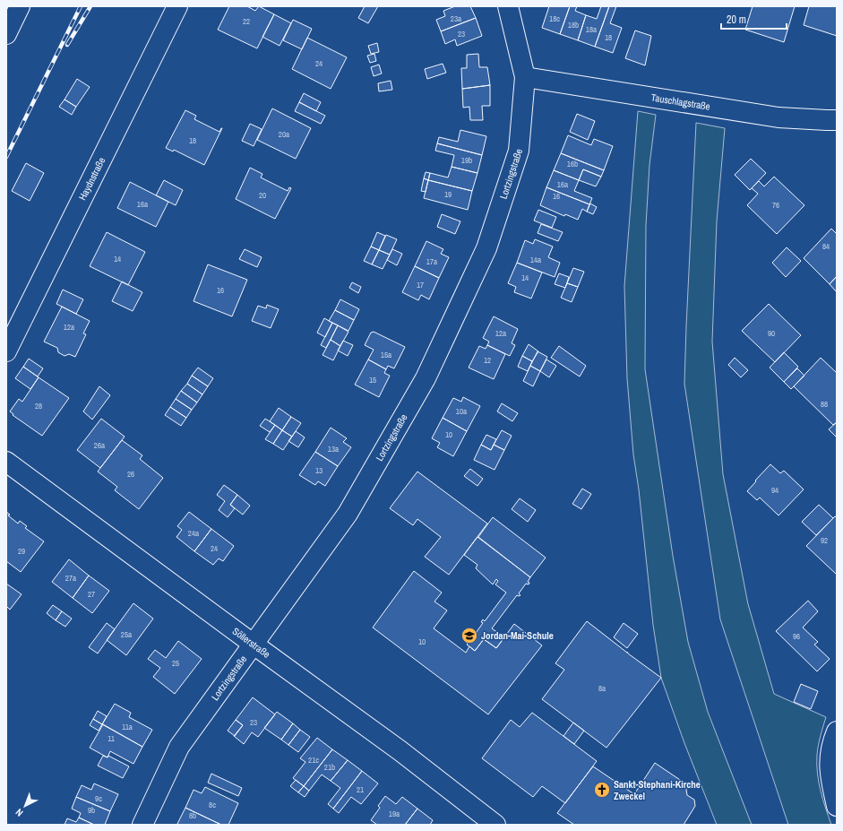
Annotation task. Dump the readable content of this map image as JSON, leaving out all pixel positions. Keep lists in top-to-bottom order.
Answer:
{
  "streets": {
    "street": [
      "Tauschlagstraße",
      "Lortzingstraße",
      "Haydnstraße",
      "Söllerstraße"
    ]
  },
  "crossings": [
    ["Tauschlagstraße", "Lortzingstraße"],
    ["Lortzingstraße", "Söllerstraße"]
  ],
  "places": {
    "school or university": ["Jordan-Mai-Schule"],
    "church": ["Sankt-Stephani-Kirche Zweckel"]
  },
  "house_numbers": [
    "23a",
    "18c",
    "22",
    "18b",
    "18a",
    "23",
    "18",
    "24",
    "20a",
    "18",
    "19b",
    "16b",
    "16a",
    "19",
    "20",
    "16",
    "16a",
    "76",
    "84",
    "14",
    "14a",
    "17a",
    "14",
    "17",
    "16",
    "12a",
    "12a",
    "90",
    "15a",
    "12",
    "15",
    "88",
    "28",
    "10a",
    "10",
    "26a",
    "13a",
    "13",
    "26",
    "94",
    "24a",
    "92",
    "24",
    "29",
    "27a",
    "27",
    "25a",
    "96",
    "10",
    "25",
    "8a",
    "23",
    "11a",
    "11",
    "21c",
    "21b",
    "21",
    "9c",
    "8c",
    "9b",
    "19a",
    "8b"
  ],
  "scale_bar": "20 m",
  "north": "bottom left"
}
